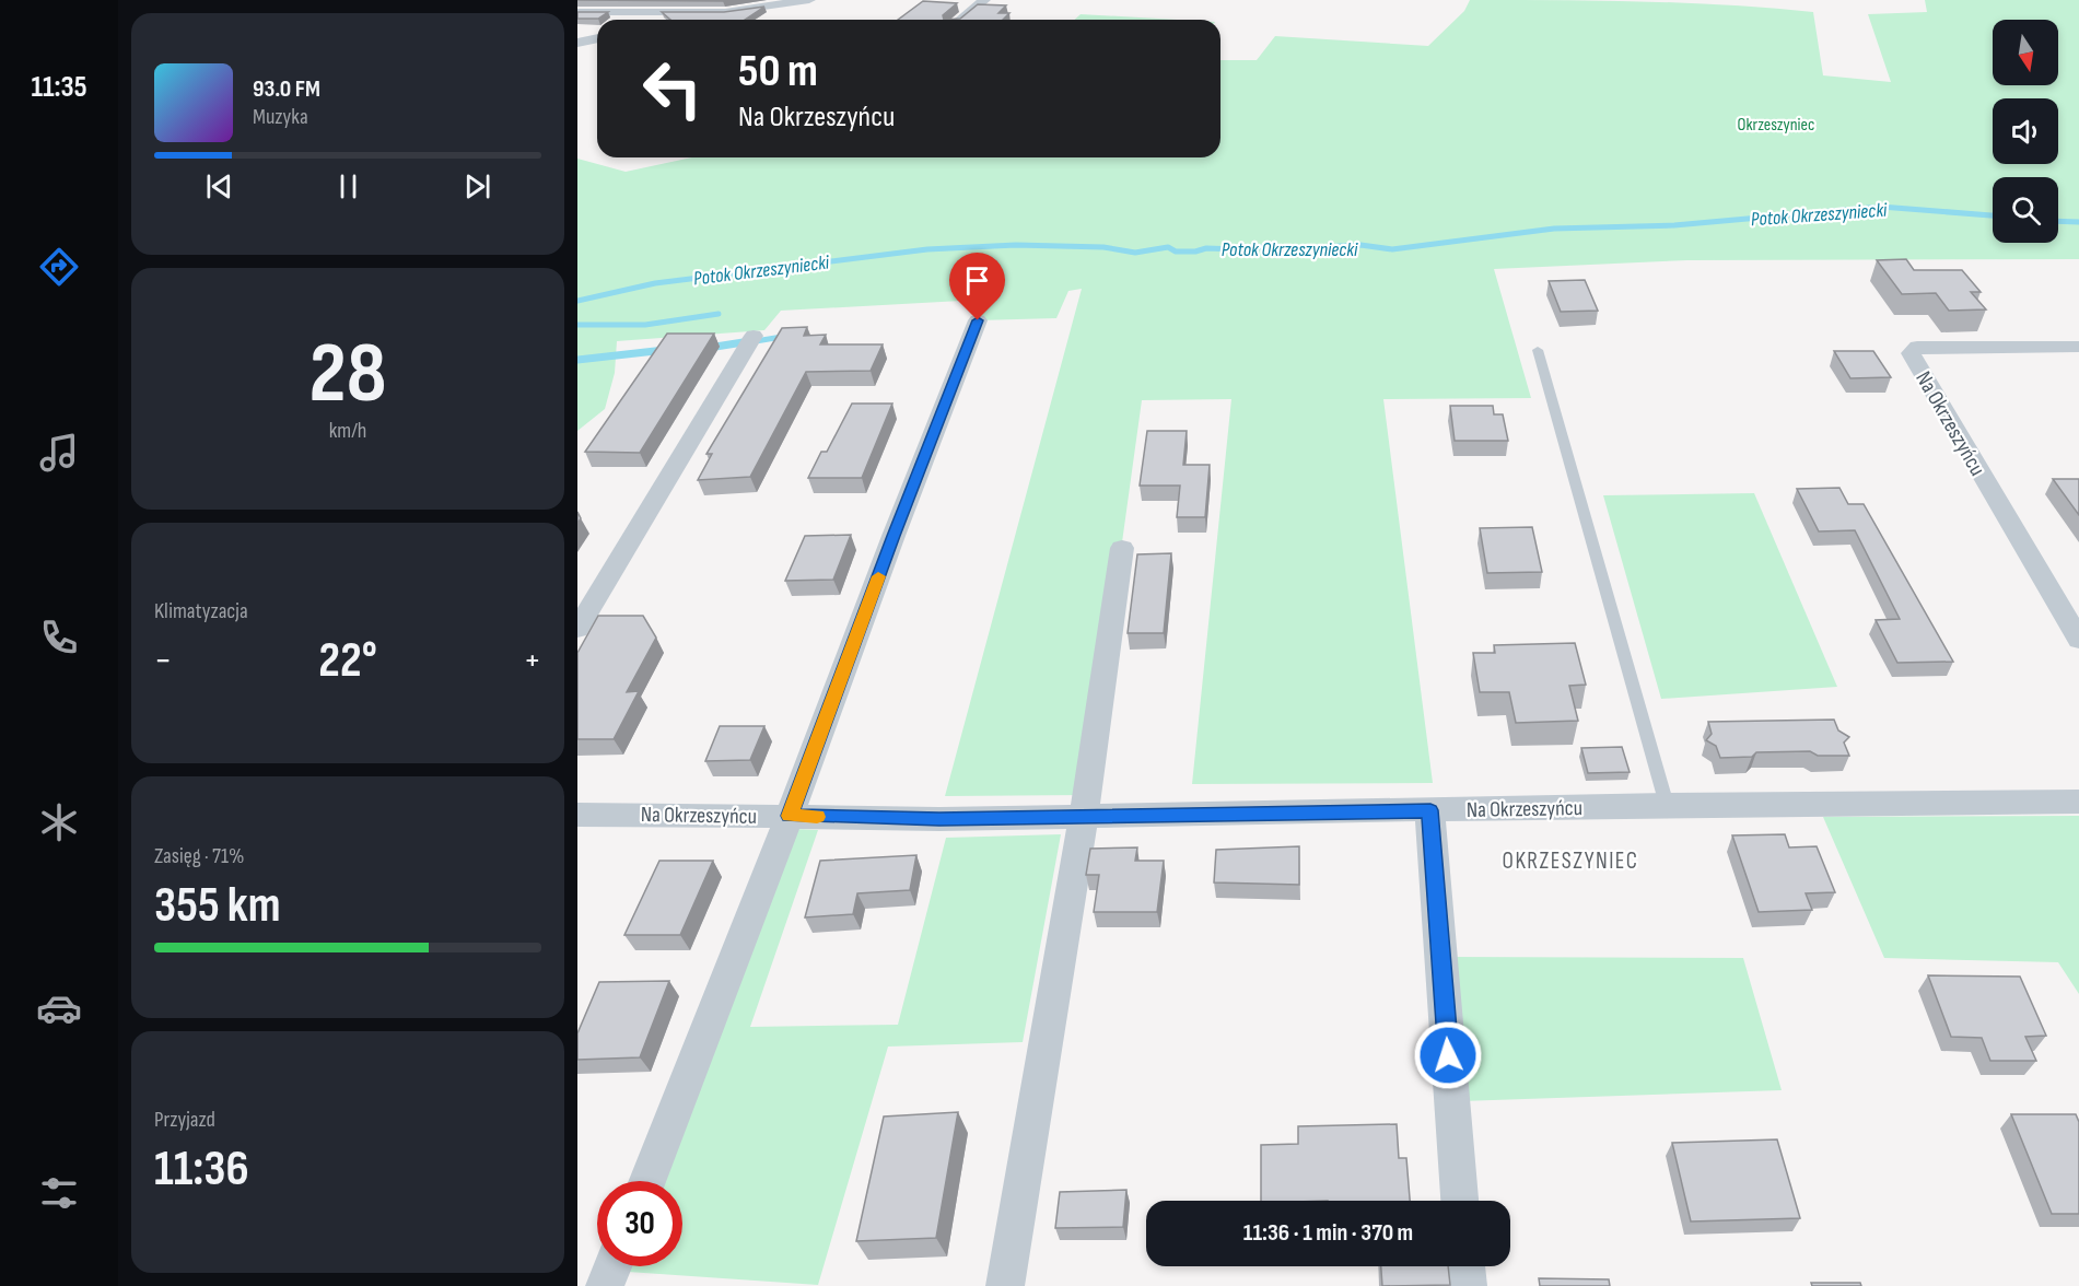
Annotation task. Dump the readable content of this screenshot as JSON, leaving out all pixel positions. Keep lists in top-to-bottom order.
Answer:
{
  "streets": {
    "street": ["Na Okrzeszyńcu"]
  },
  "districts": ["OKRZESZYNIEC"],
  "water": ["Potok Okrzeszyniecki"],
  "parks": ["Okrzeszyniec"],
  "north": "bottom",
  "page": {
    "tabs": "11:35",
    "turn": ["50 m", "Na Okrzeszyńcu"],
    "song": ["93.0 FM", "Muzyka"],
    "tile": [
      ["28", "km/h"],
      "Klimatyzacja",
      ["Zasięg · 71%", "355 km"],
      ["Przyjazd", "11:36"]
    ],
    "heat": ["−", "22°", "+"],
    "limit": "30",
    "trip": "11:36 · 1 min · 370 m"
  }
}
